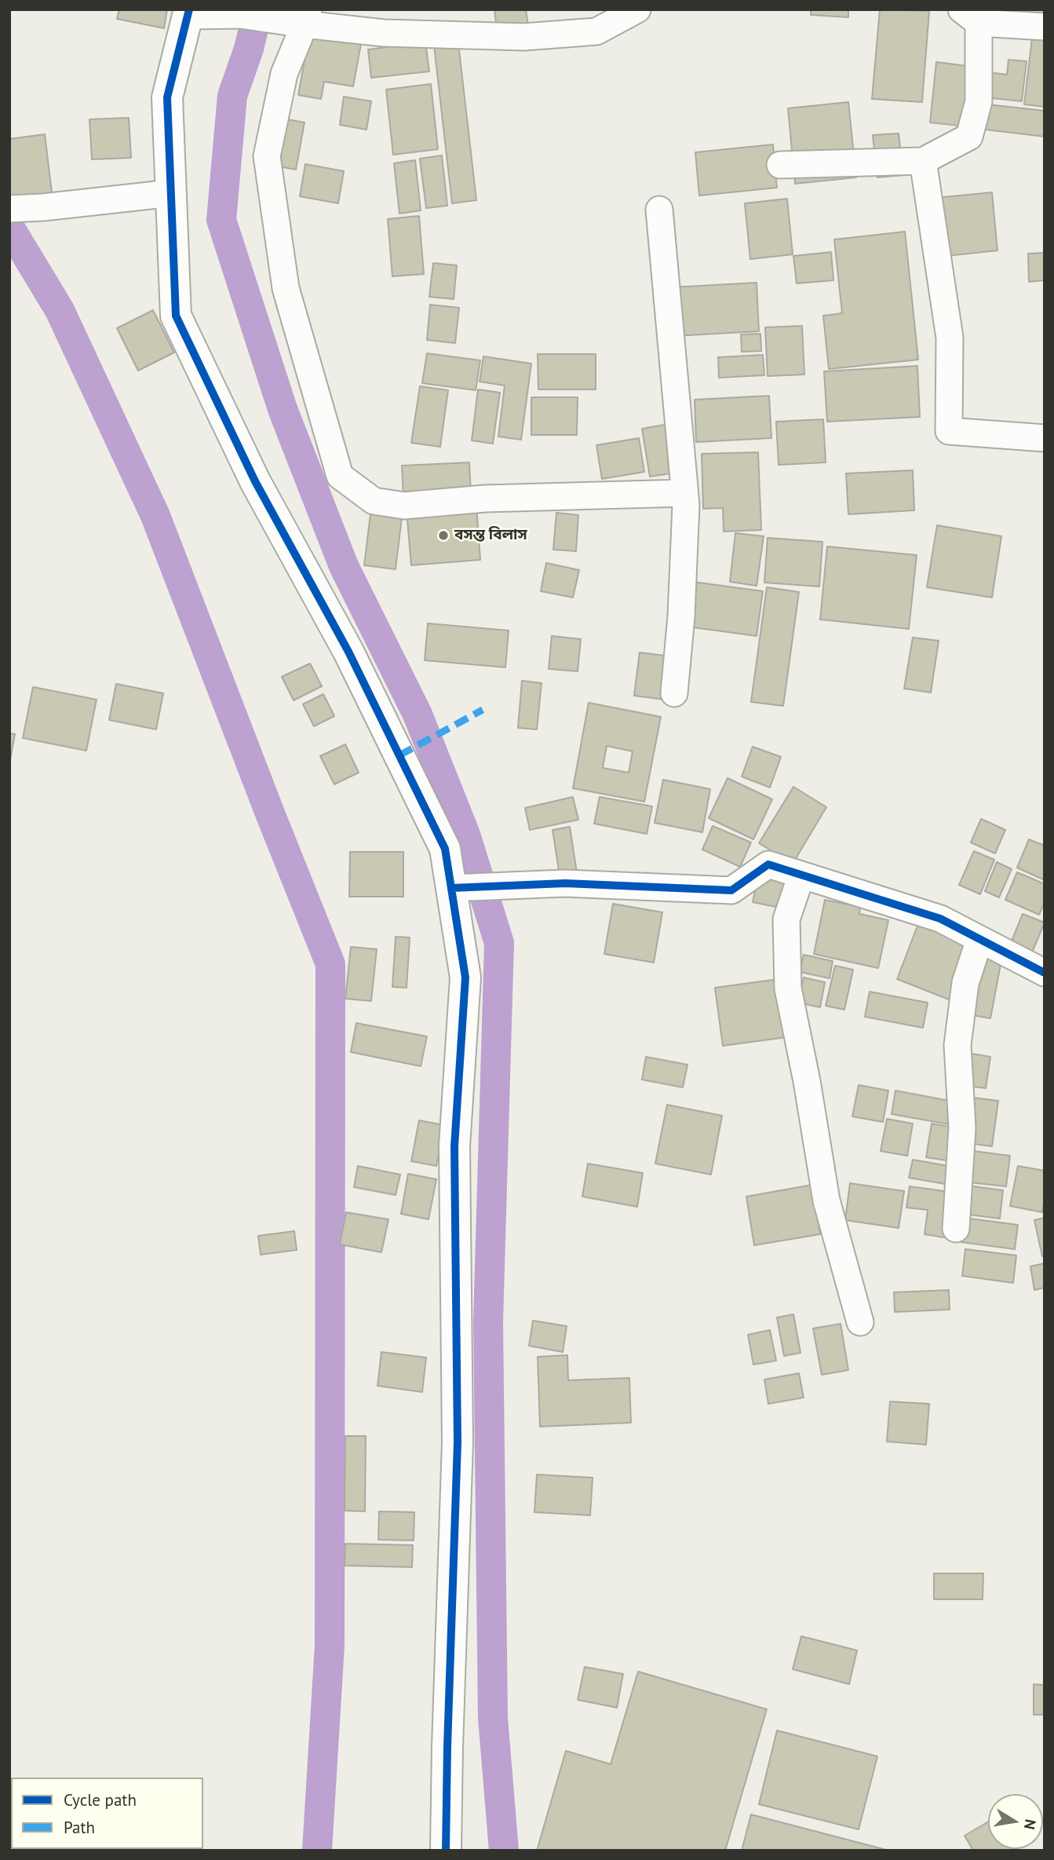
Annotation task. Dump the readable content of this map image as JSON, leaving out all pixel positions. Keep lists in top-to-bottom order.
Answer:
{
  "places": ["বসন্ত বিলাস"],
  "legend": ["Cycle path", "Path"],
  "north": "right"
}
